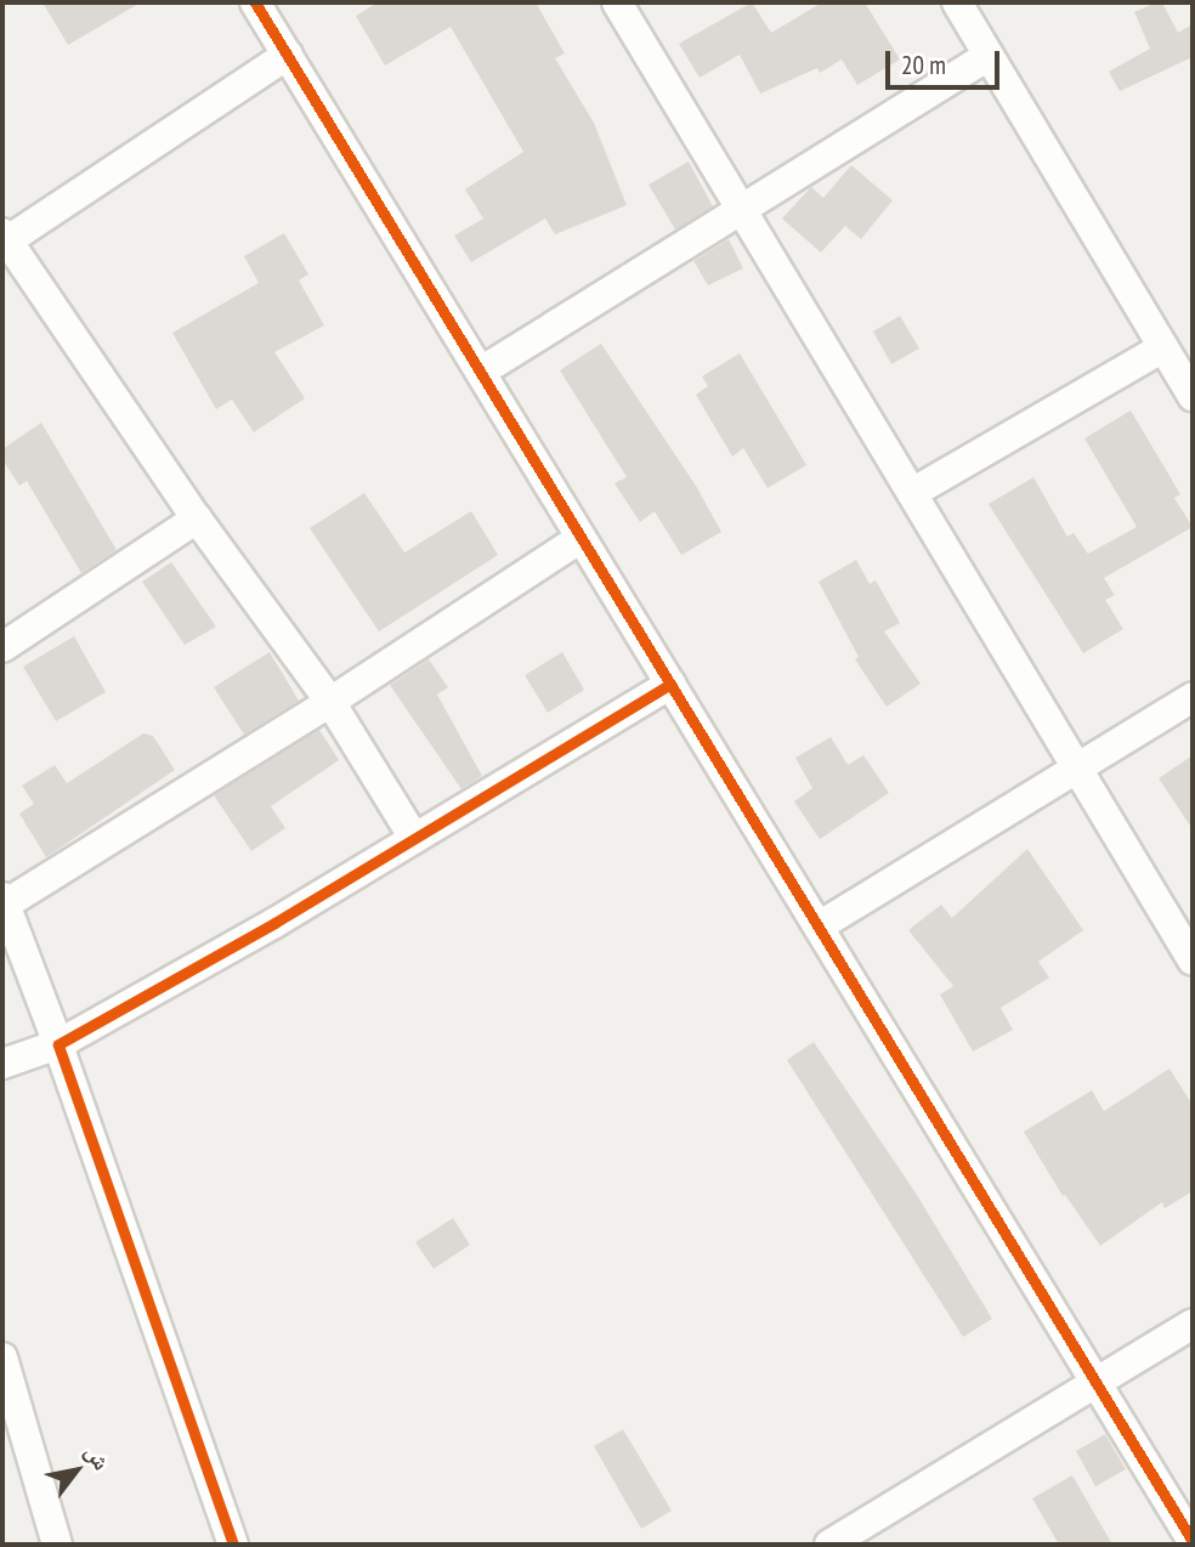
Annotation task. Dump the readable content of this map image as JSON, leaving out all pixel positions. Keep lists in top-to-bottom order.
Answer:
{
  "scale_bar": "20 m",
  "north": "top right"
}
